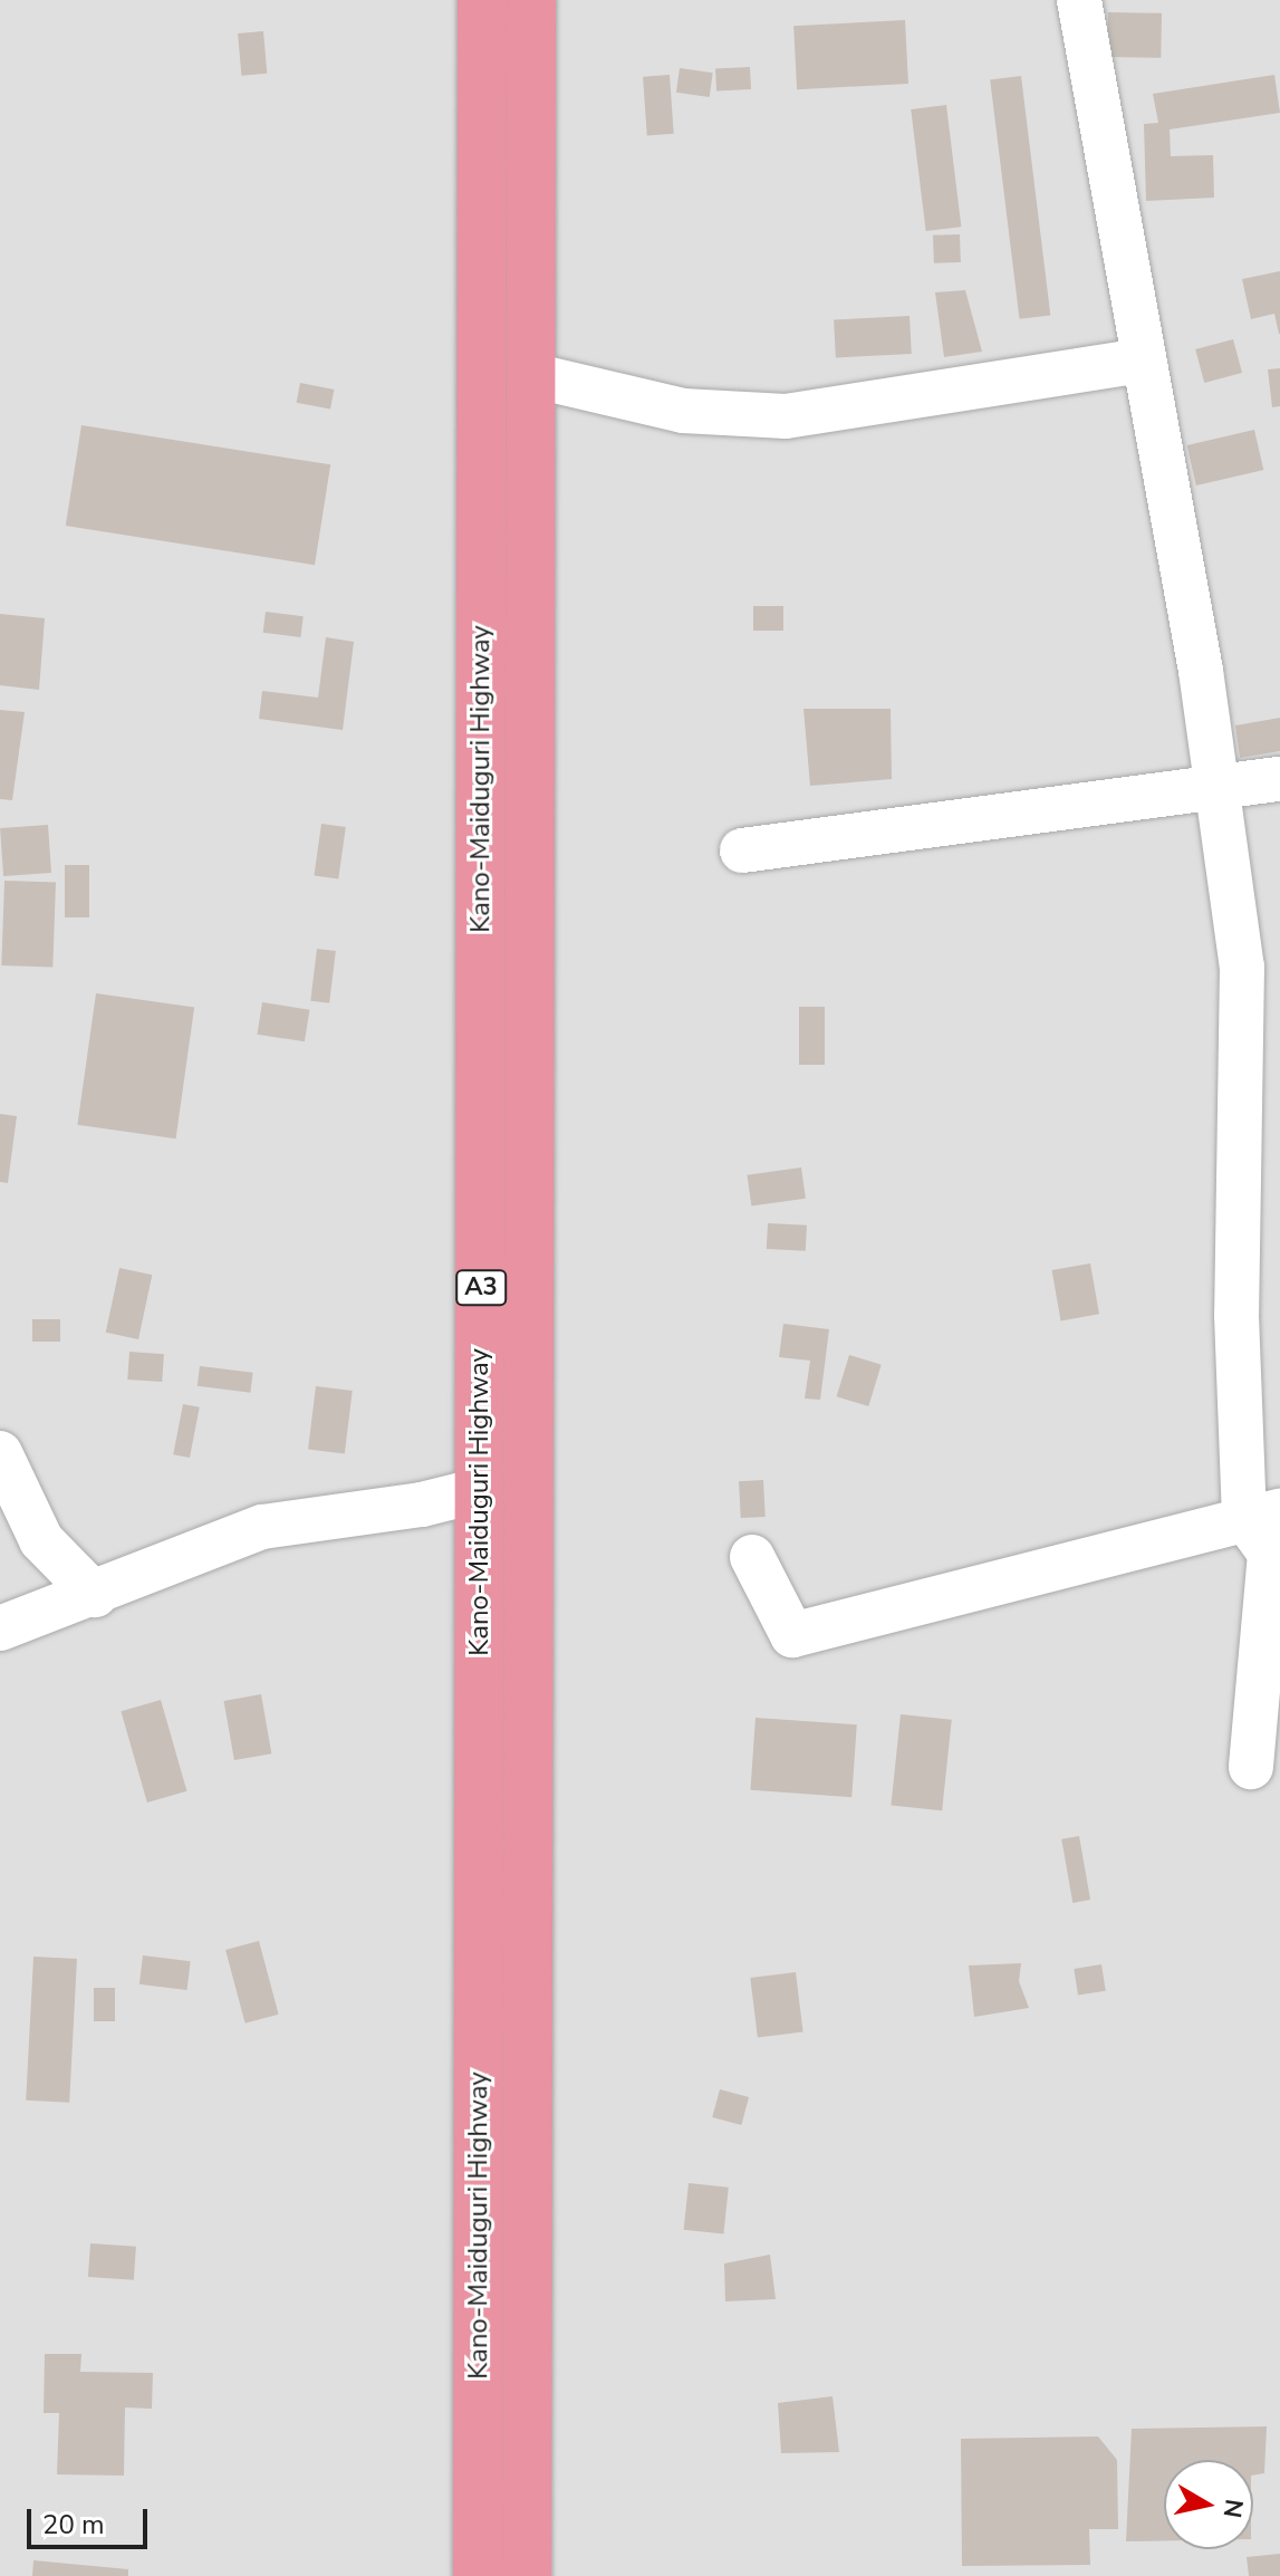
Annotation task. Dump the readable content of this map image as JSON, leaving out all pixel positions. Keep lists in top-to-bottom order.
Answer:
{
  "streets": {
    "highway": ["Kano-Maiduguri Highway", "A3"]
  },
  "scale_bar": "20 m",
  "north": "right"
}
